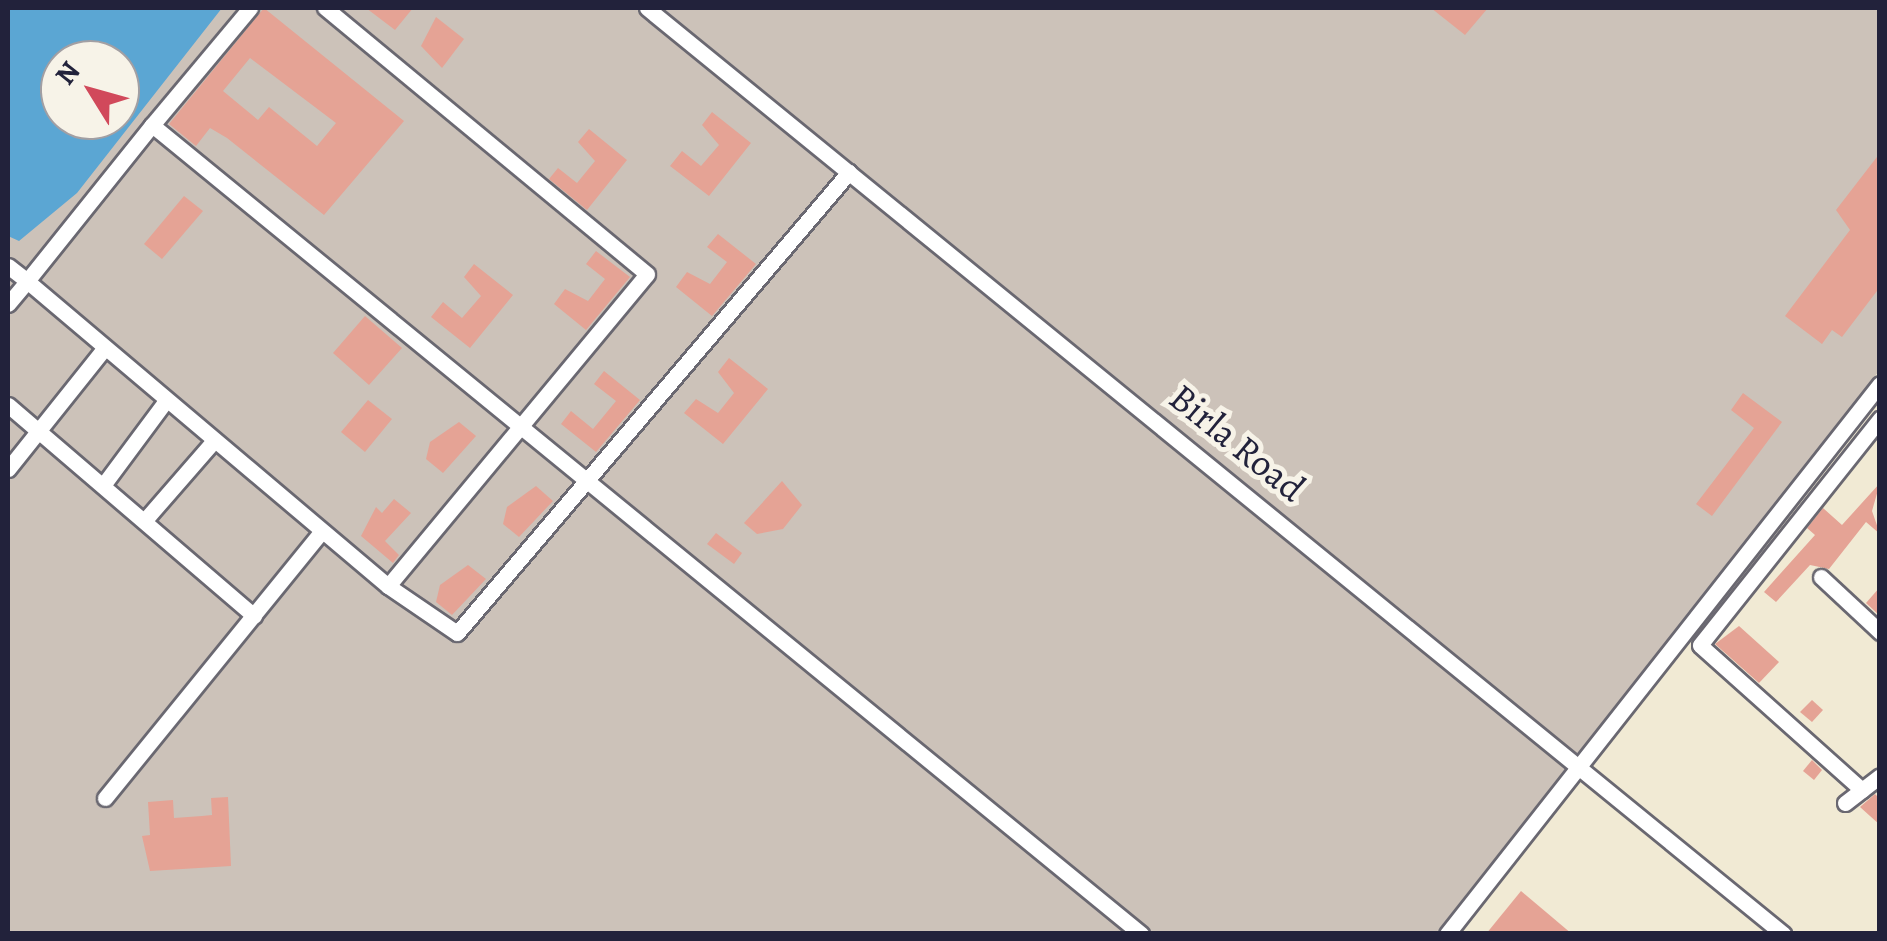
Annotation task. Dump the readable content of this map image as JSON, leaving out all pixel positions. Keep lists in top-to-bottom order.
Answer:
{
  "streets": {
    "street": ["Birla Road"]
  },
  "north": "top left"
}
